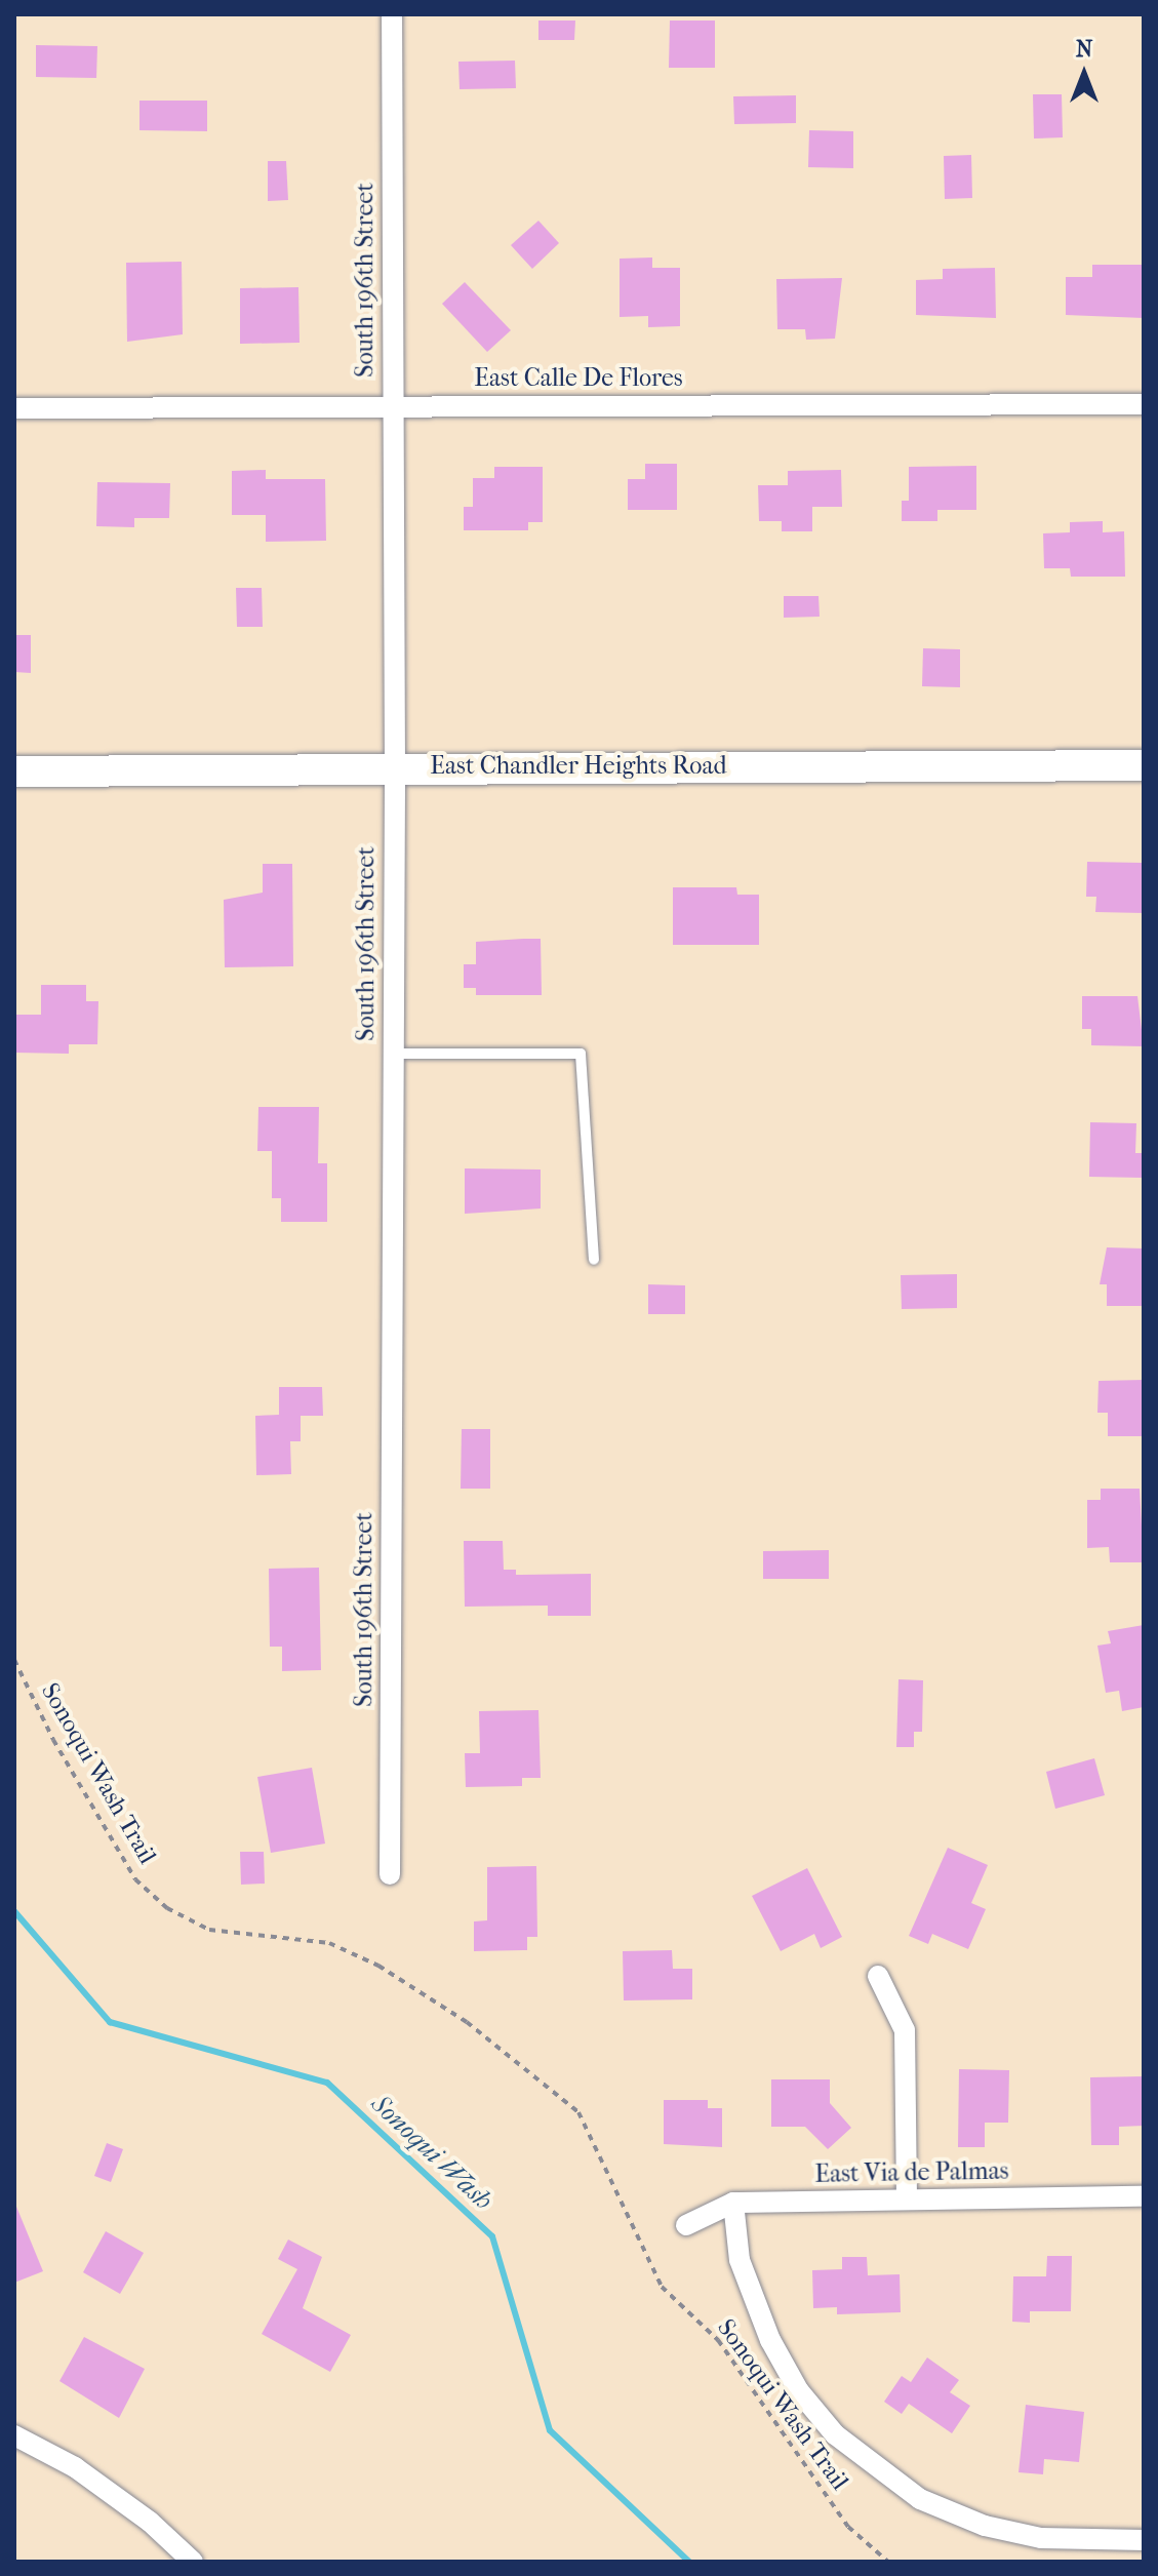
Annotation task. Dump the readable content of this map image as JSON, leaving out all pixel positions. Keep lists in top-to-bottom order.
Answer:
{
  "streets": {
    "main road": ["East Chandler Heights Road"],
    "street": ["South 196th Street", "East Calle De Flores", "East Via de Palmas"],
    "path": ["Sonoqui Wash Trail"]
  },
  "crossings": [
    ["South 196th Street", "East Calle De Flores"],
    ["South 196th Street", "East Chandler Heights Road"]
  ],
  "water": ["Sonoqui Wash"],
  "north": "top"
}
